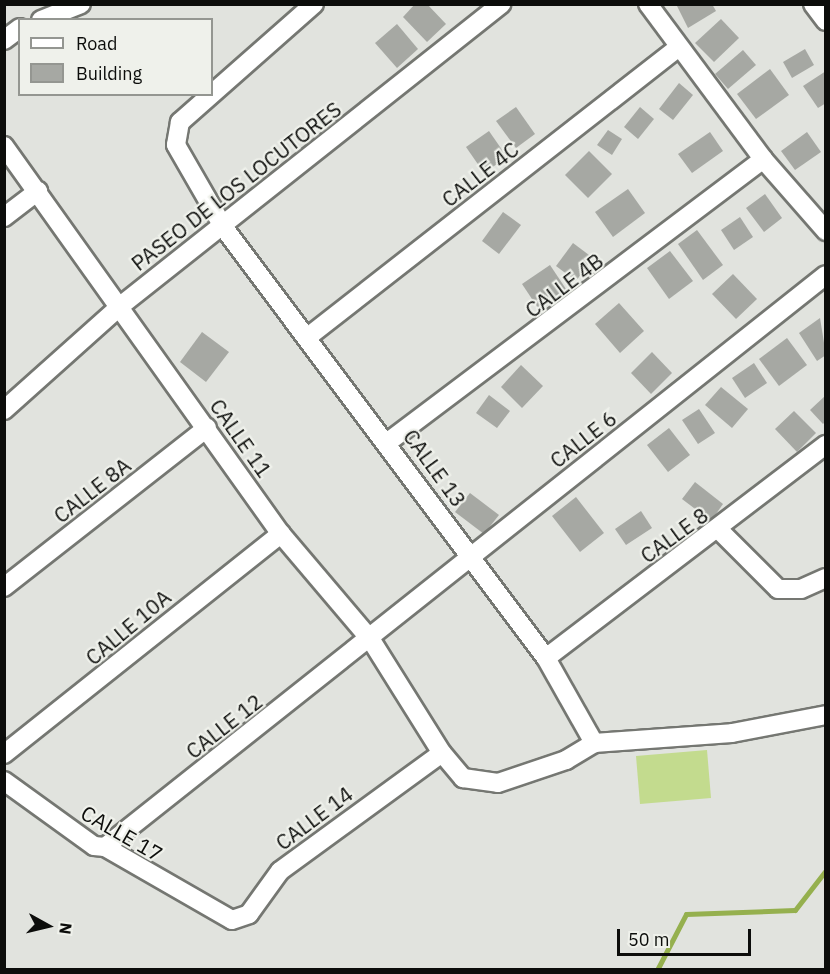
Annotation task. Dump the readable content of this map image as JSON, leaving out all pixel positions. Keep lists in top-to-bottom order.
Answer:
{
  "streets": {
    "street": [
      "CALLE 4C",
      "PASEO DE LOS LOCUTORES",
      "CALLE 4B",
      "CALLE 11",
      "CALLE 6",
      "CALLE 13",
      "CALLE 8A",
      "CALLE 8",
      "CALLE 10A",
      "CALLE 12",
      "CALLE 14",
      "CALLE 17"
    ]
  },
  "crossings": [
    ["CALLE 4C", "CALLE 13"],
    ["PASEO DE LOS LOCUTORES", "CALLE 11"],
    ["PASEO DE LOS LOCUTORES", "CALLE 13"],
    ["CALLE 4B", "CALLE 13"],
    ["CALLE 11", "CALLE 6"],
    ["CALLE 11", "CALLE 13"],
    ["CALLE 11", "CALLE 8A"],
    ["CALLE 11", "CALLE 10A"],
    ["CALLE 11", "CALLE 12"],
    ["CALLE 11", "CALLE 14"],
    ["CALLE 6", "CALLE 13"],
    ["CALLE 6", "CALLE 12"],
    ["CALLE 13", "CALLE 8"],
    ["CALLE 12", "CALLE 17"],
    ["CALLE 14", "CALLE 17"]
  ],
  "legend": ["Road", "Building"],
  "scale_bar": "50 m",
  "north": "right"
}
